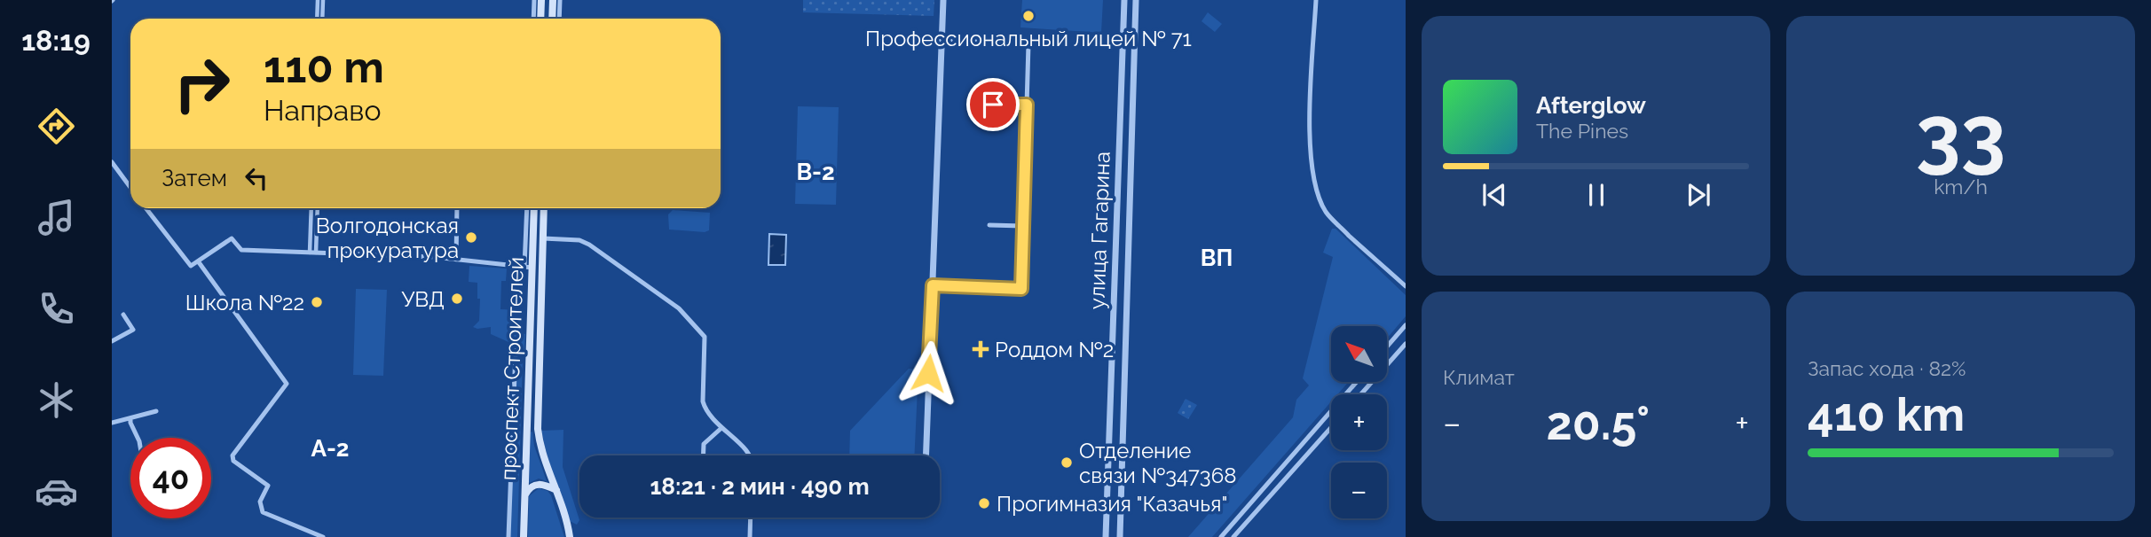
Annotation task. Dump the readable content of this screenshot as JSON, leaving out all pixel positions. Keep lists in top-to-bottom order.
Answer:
{
  "streets": {
    "main road": ["проспект Строителей"],
    "street": ["улица Гагарина"]
  },
  "districts": ["В-2", "ВП", "А-2"],
  "places": {
    "other": [
      "Профессиональный лицей № 71",
      "Волгодонская прокуратура",
      "УВД",
      "Школа №22",
      "Отделение связи №347368",
      "Прогимназия \"Казачья\""
    ],
    "health": ["Роддом №2"]
  },
  "north": "top left",
  "page": {
    "tabs": "18:19",
    "tile": [
      ["33", "km/h"],
      "Климат",
      ["Запас хода · 82%", "410 km"]
    ],
    "turn": ["110 m", "Направо"],
    "song": ["Afterglow", "The Pines"],
    "then": "Затем",
    "map_buttons": ["+", "−"],
    "heat": ["−", "20.5°", "+"],
    "limit": "40",
    "trip": "18:21 · 2 мин · 490 m"
  }
}
